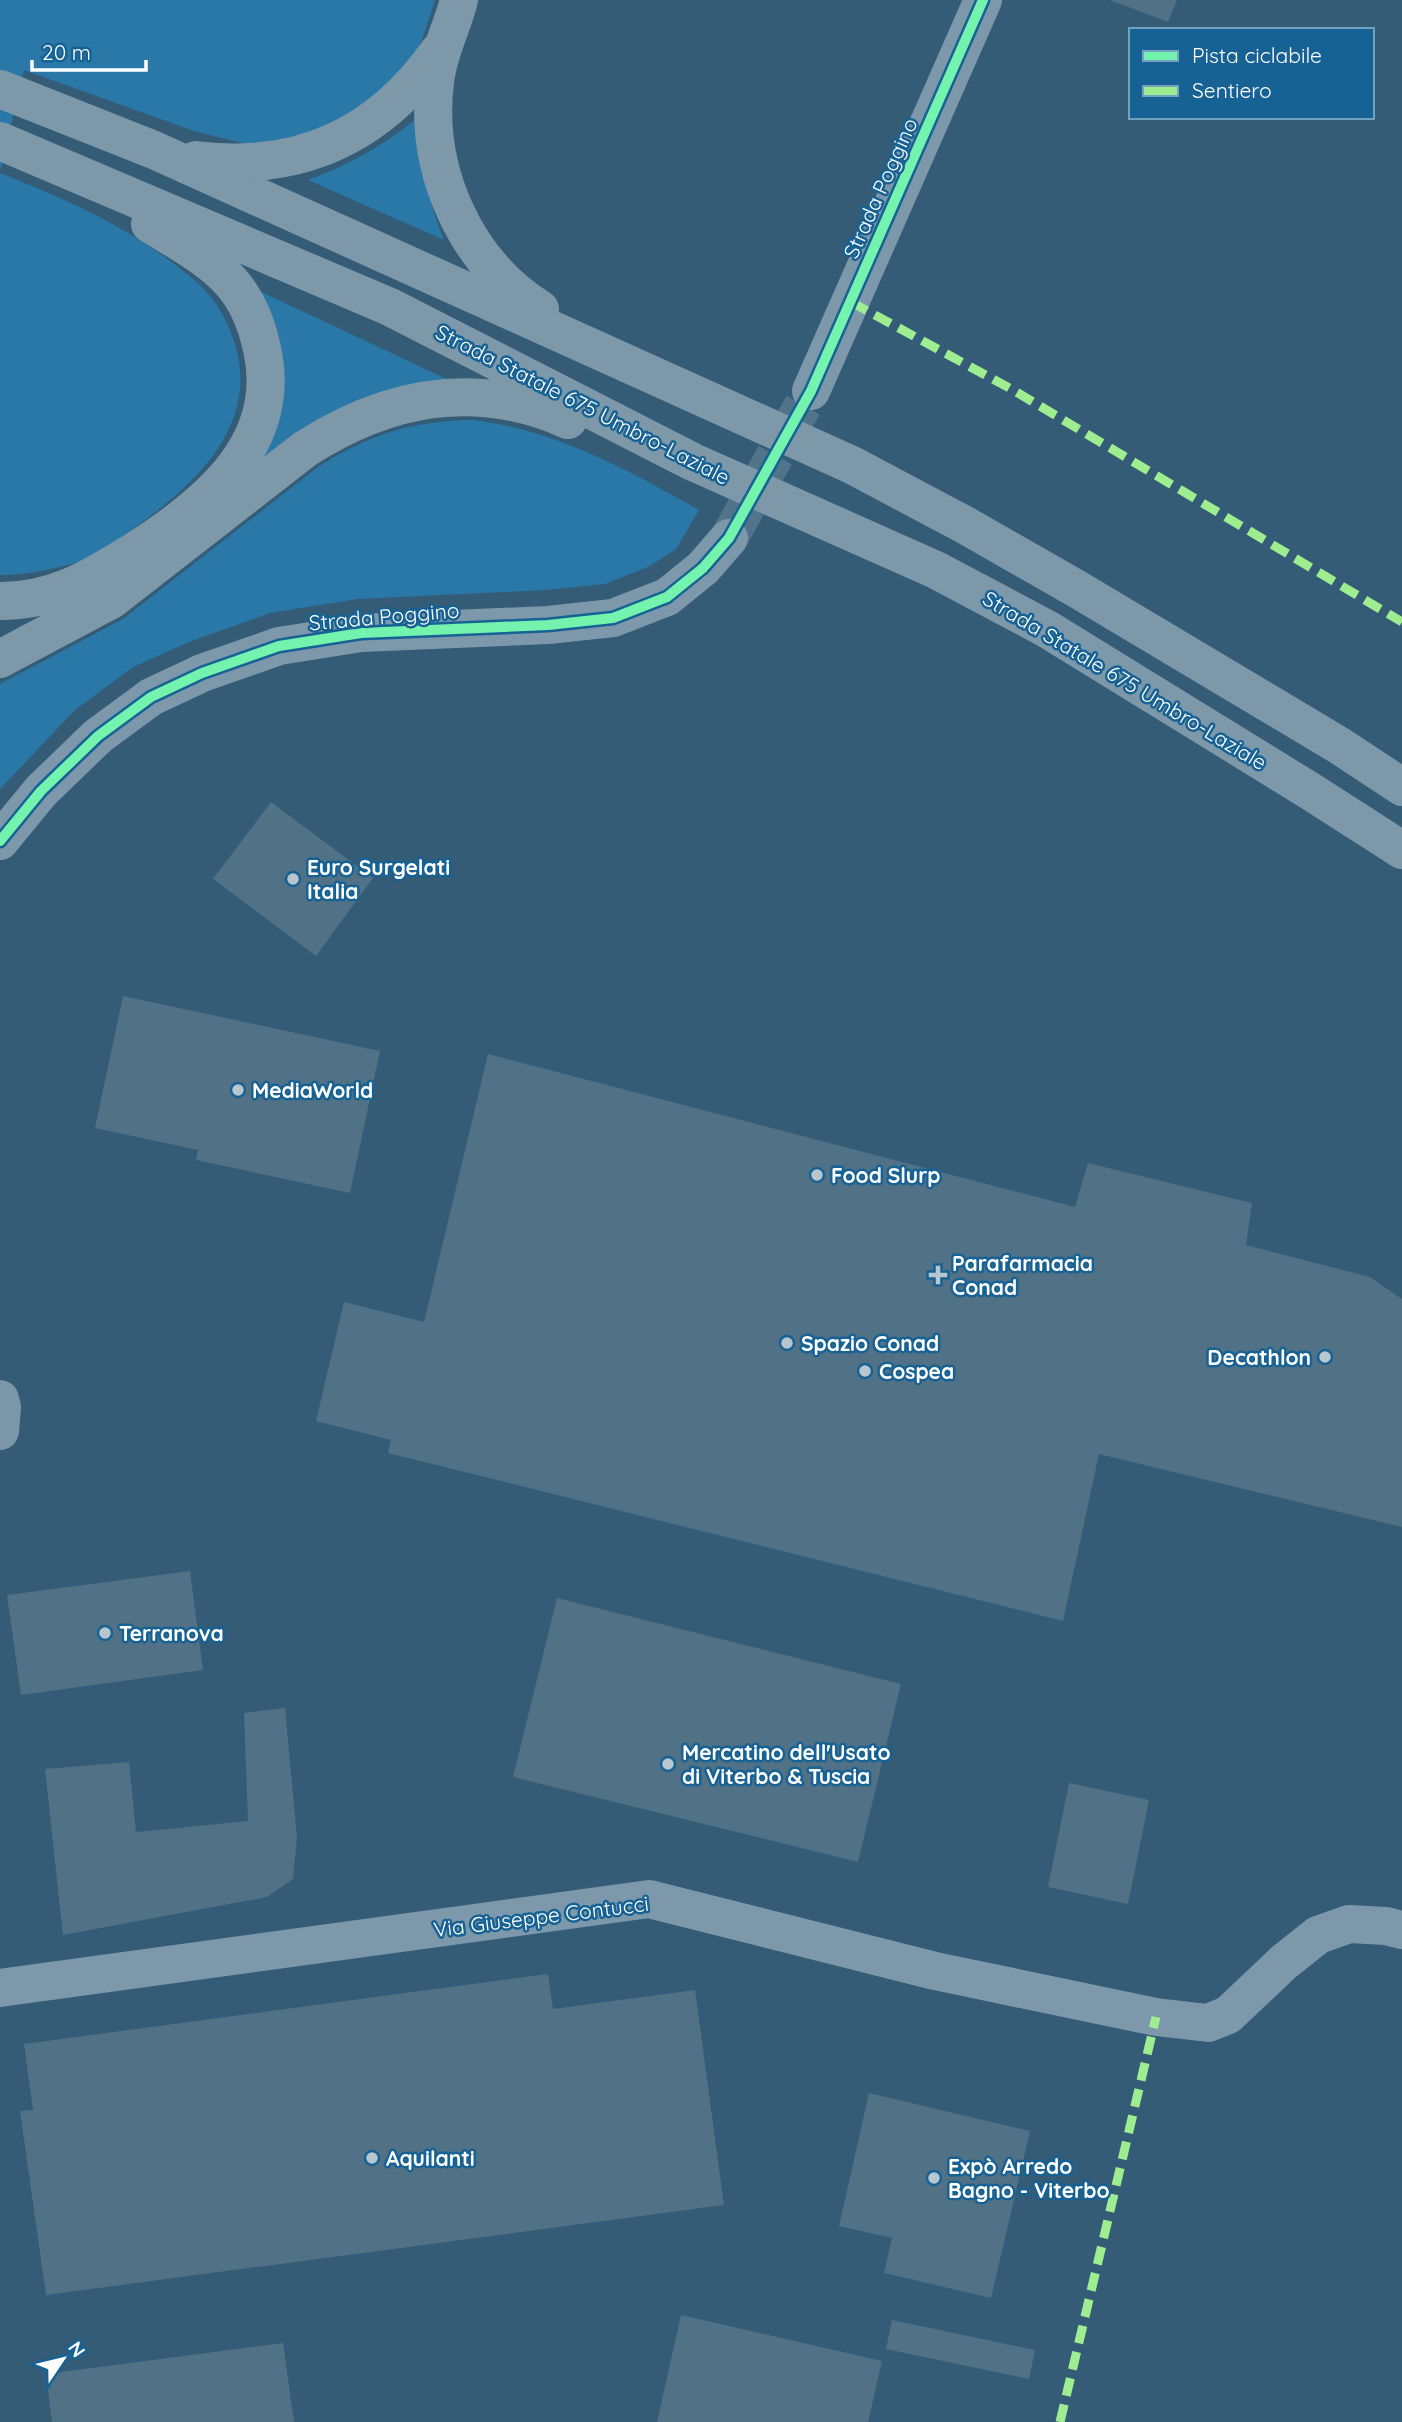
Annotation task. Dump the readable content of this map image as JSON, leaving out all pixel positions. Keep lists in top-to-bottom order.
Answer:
{
  "streets": {
    "highway": ["Strada Statale 675 Umbro-Laziale"],
    "street": ["Strada Poggino", "Via Giuseppe Contucci"]
  },
  "places": {
    "other": [
      "Euro Surgelati Italia",
      "MediaWorld",
      "Food Slurp",
      "Spazio Conad",
      "Decathlon",
      "Cospea",
      "Terranova",
      "Mercatino dell'Usato di Viterbo & Tuscia",
      "Aquilanti",
      "Expò Arredo Bagno - Viterbo"
    ],
    "health": ["Parafarmacia Conad"]
  },
  "legend": ["Pista ciclabile", "Sentiero"],
  "scale_bar": "20 m",
  "north": "top right"
}
